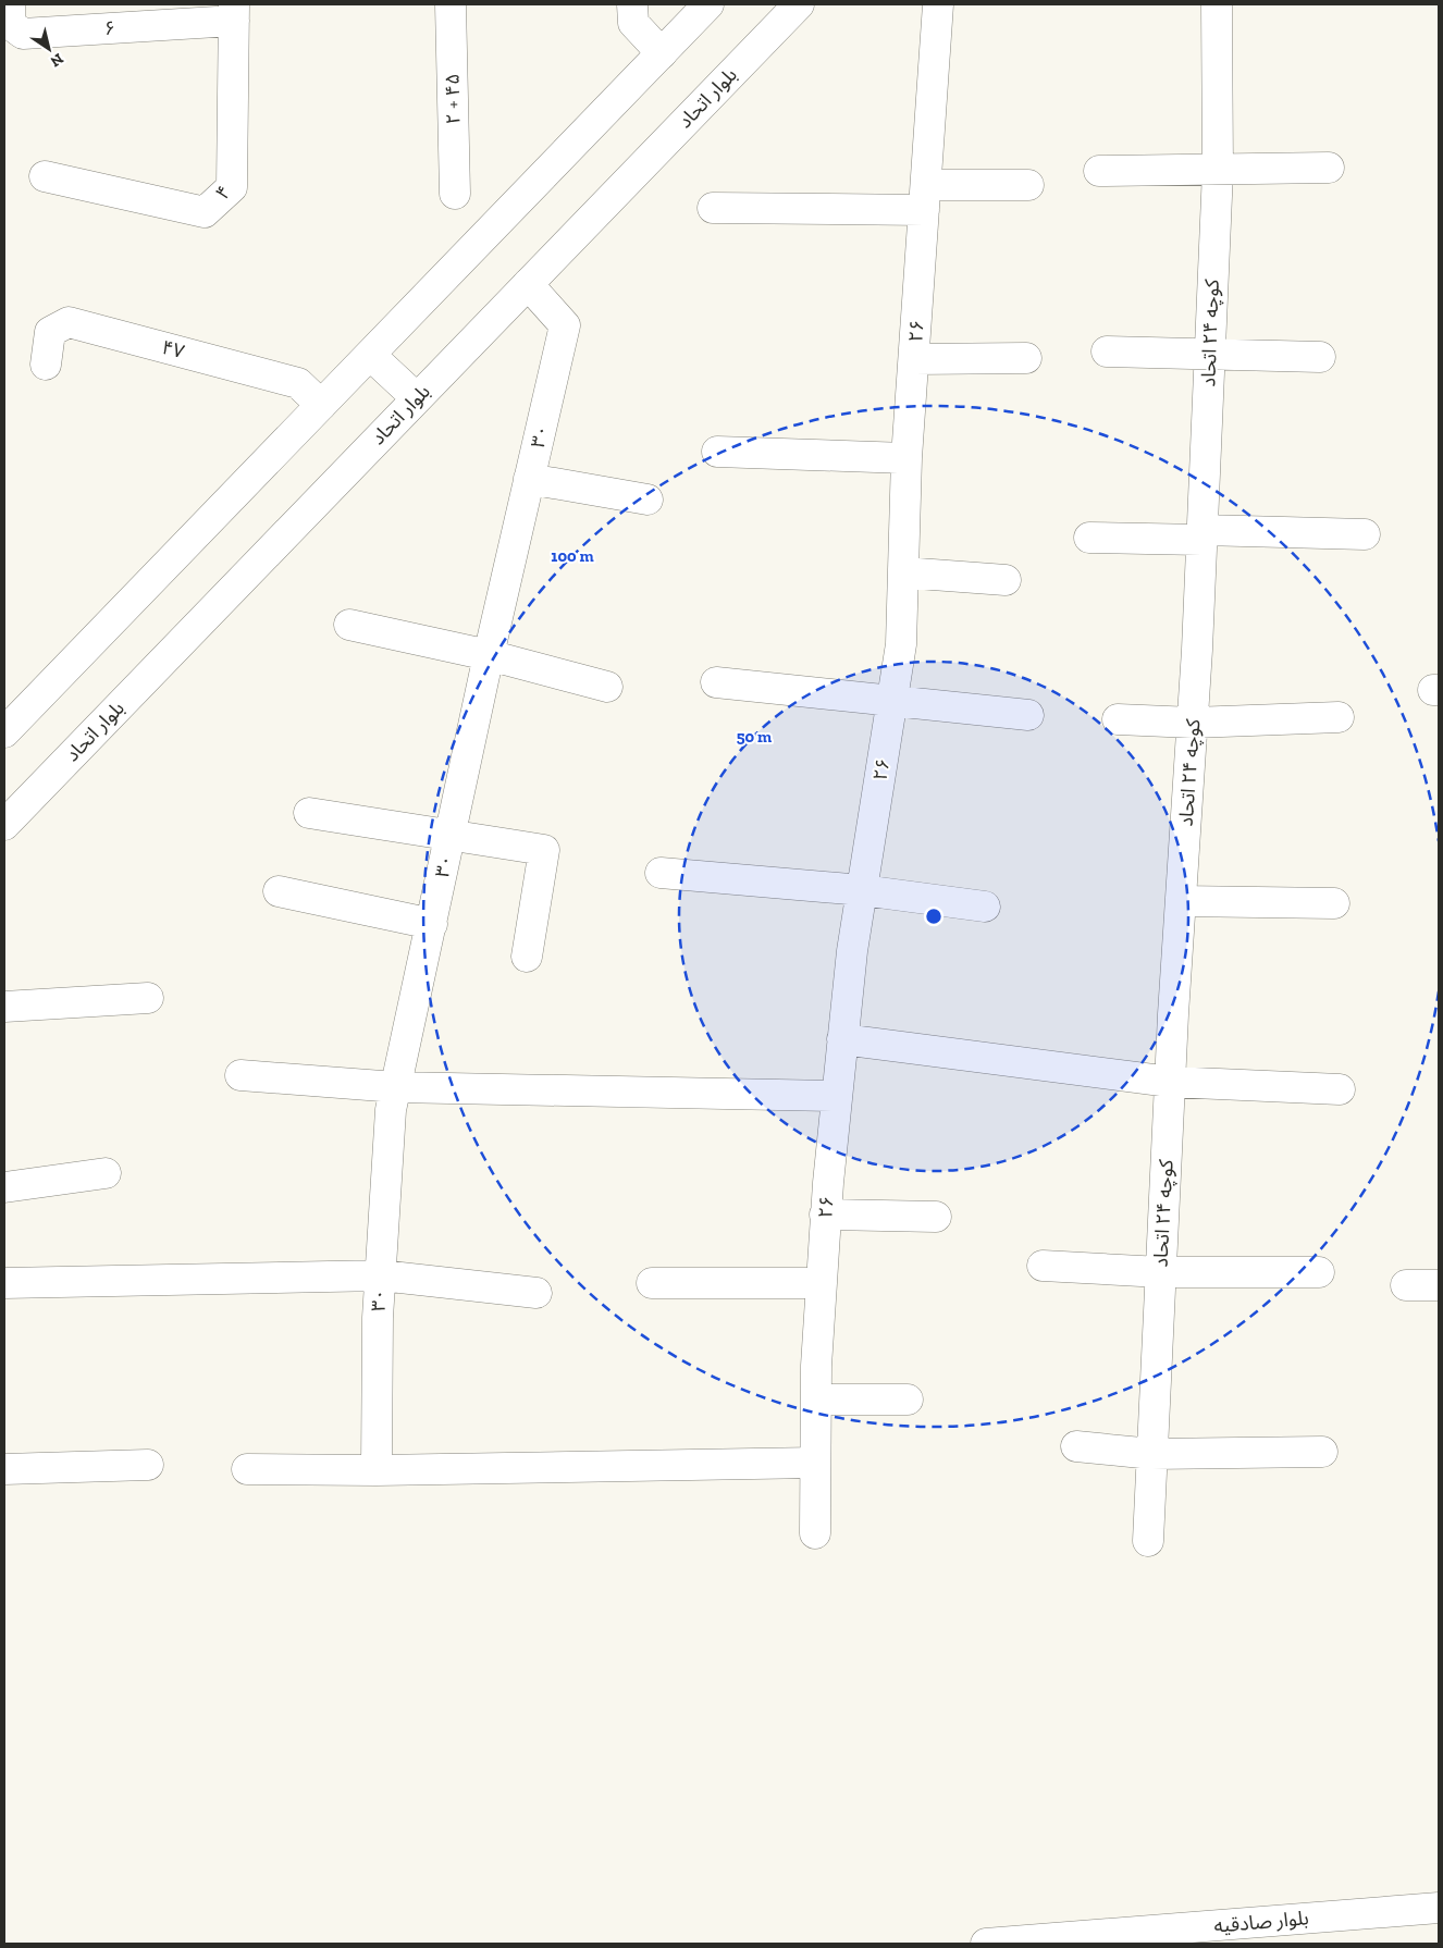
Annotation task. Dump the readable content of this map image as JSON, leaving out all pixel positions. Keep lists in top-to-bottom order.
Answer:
{
  "streets": {
    "street": [
      "۶",
      "بلوار اتحاد",
      "۲ + ۴۵",
      "۴",
      "۲۶",
      "کوچه ۲۴ اتحاد",
      "۴۷",
      "۳۰",
      "بلوار صادقیه"
    ]
  },
  "crossings": [
    ["۶", "۴"],
    ["بلوار اتحاد", "۳۰"]
  ],
  "north": "bottom right",
  "rings": ["100 m", "50 m"]
}
